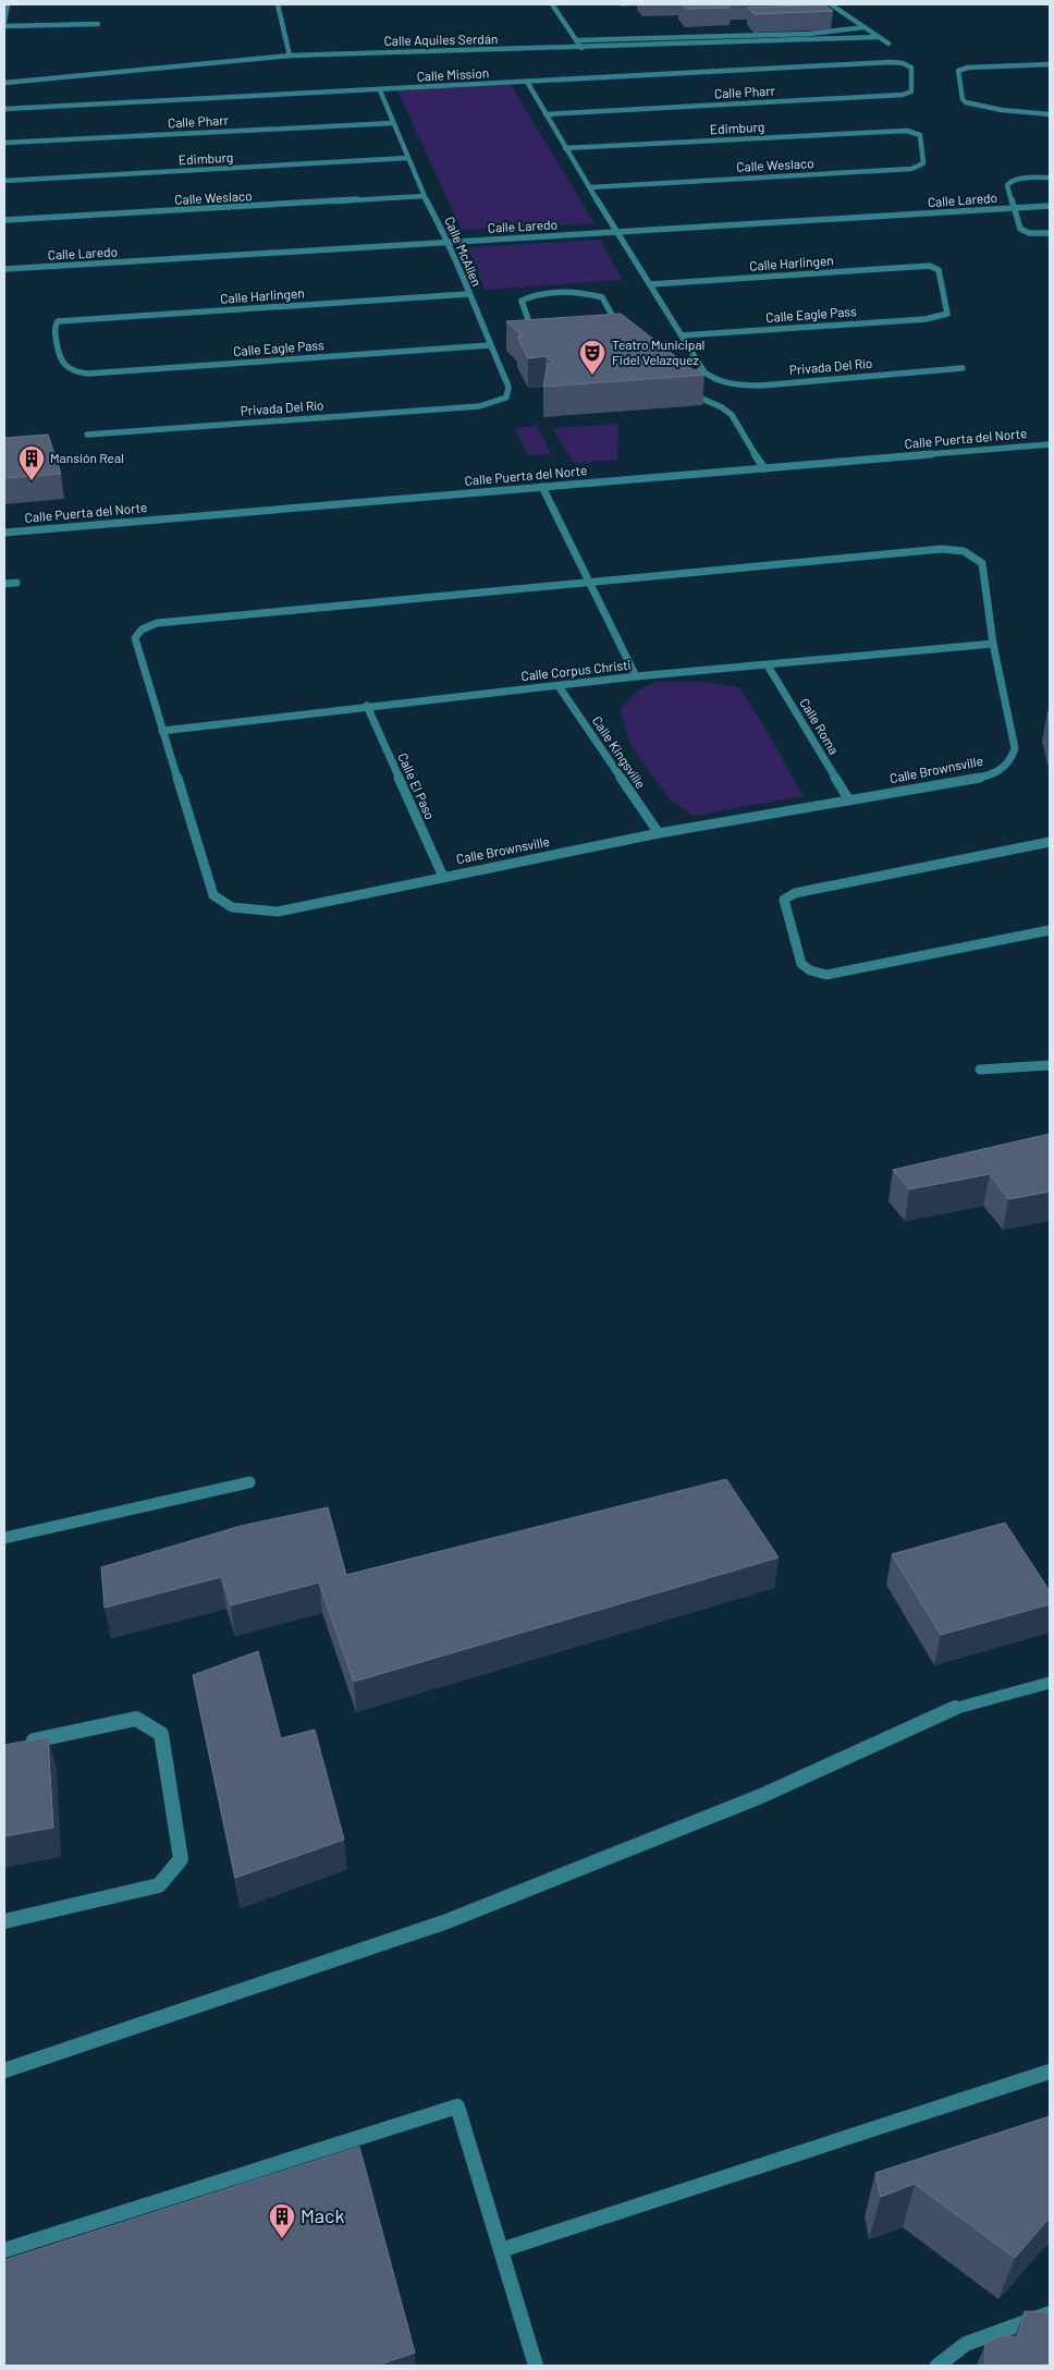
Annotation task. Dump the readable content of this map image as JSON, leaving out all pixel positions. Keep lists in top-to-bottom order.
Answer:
{
  "streets": {
    "street": [
      "Calle Aquiles Serdán",
      "Calle Mission",
      "Calle Pharr",
      "Edimburg",
      "Calle Weslaco",
      "Calle Laredo",
      "Calle McAllen",
      "Calle Harlingen",
      "Calle Eagle Pass",
      "Privada Del Río",
      "Calle Puerta del Norte",
      "Calle Corpus Christi",
      "Calle Roma",
      "Calle Kingsville",
      "Calle Brownsville",
      "Calle El Paso"
    ]
  },
  "crossings": [
    ["Calle Mission", "Calle Pharr"],
    ["Calle Mission", "Calle McAllen"],
    ["Calle Pharr", "Calle McAllen"],
    ["Edimburg", "Calle Weslaco"],
    ["Edimburg", "Calle McAllen"],
    ["Calle Weslaco", "Calle McAllen"],
    ["Calle Laredo", "Calle McAllen"],
    ["Calle McAllen", "Calle Harlingen"],
    ["Calle McAllen", "Calle Eagle Pass"],
    ["Calle McAllen", "Privada Del Río"],
    ["Calle Harlingen", "Calle Eagle Pass"],
    ["Calle Eagle Pass", "Privada Del Río"],
    ["Calle Corpus Christi", "Calle Roma"],
    ["Calle Corpus Christi", "Calle Kingsville"],
    ["Calle Corpus Christi", "Calle Brownsville"],
    ["Calle Corpus Christi", "Calle El Paso"],
    ["Calle Roma", "Calle Brownsville"],
    ["Calle Kingsville", "Calle Brownsville"],
    ["Calle Brownsville", "Calle El Paso"]
  ],
  "places": {
    "theatre": ["Teatro Municipal Fidel Velazquez"],
    "building": ["Mansión Real", "Mack"]
  }
}
